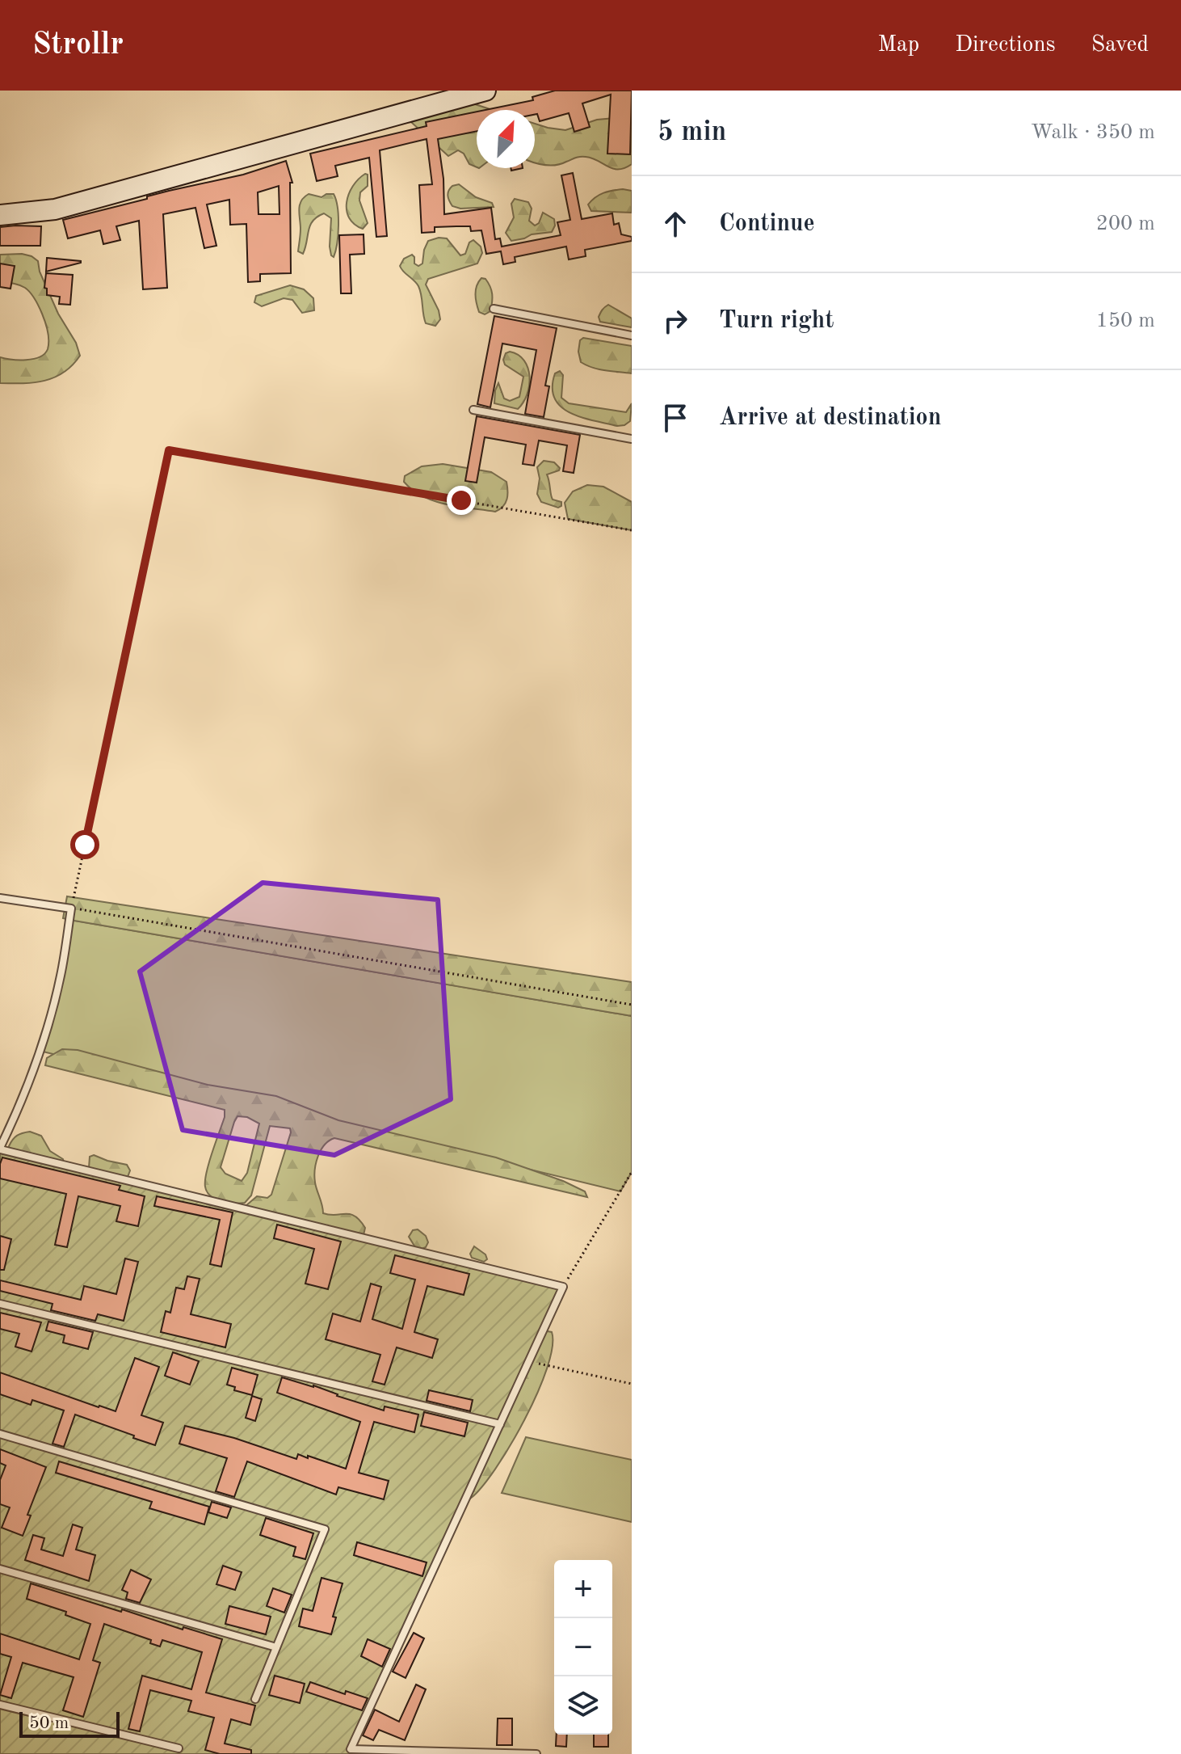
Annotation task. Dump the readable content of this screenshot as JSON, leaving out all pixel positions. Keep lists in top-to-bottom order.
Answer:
{
  "scale_bar": "50 m",
  "north": "top right",
  "page": {
    "header": "Strollr",
    "nav": ["Map", "Directions", "Saved"],
    "heading": ["5 min", "Walk · 350 m"],
    "list": [
      ["Continue", "200 m"],
      ["Turn right", "150 m"],
      "Arrive at destination"
    ],
    "map_buttons": ["+", "−"],
    "scale": "50 m"
  }
}
